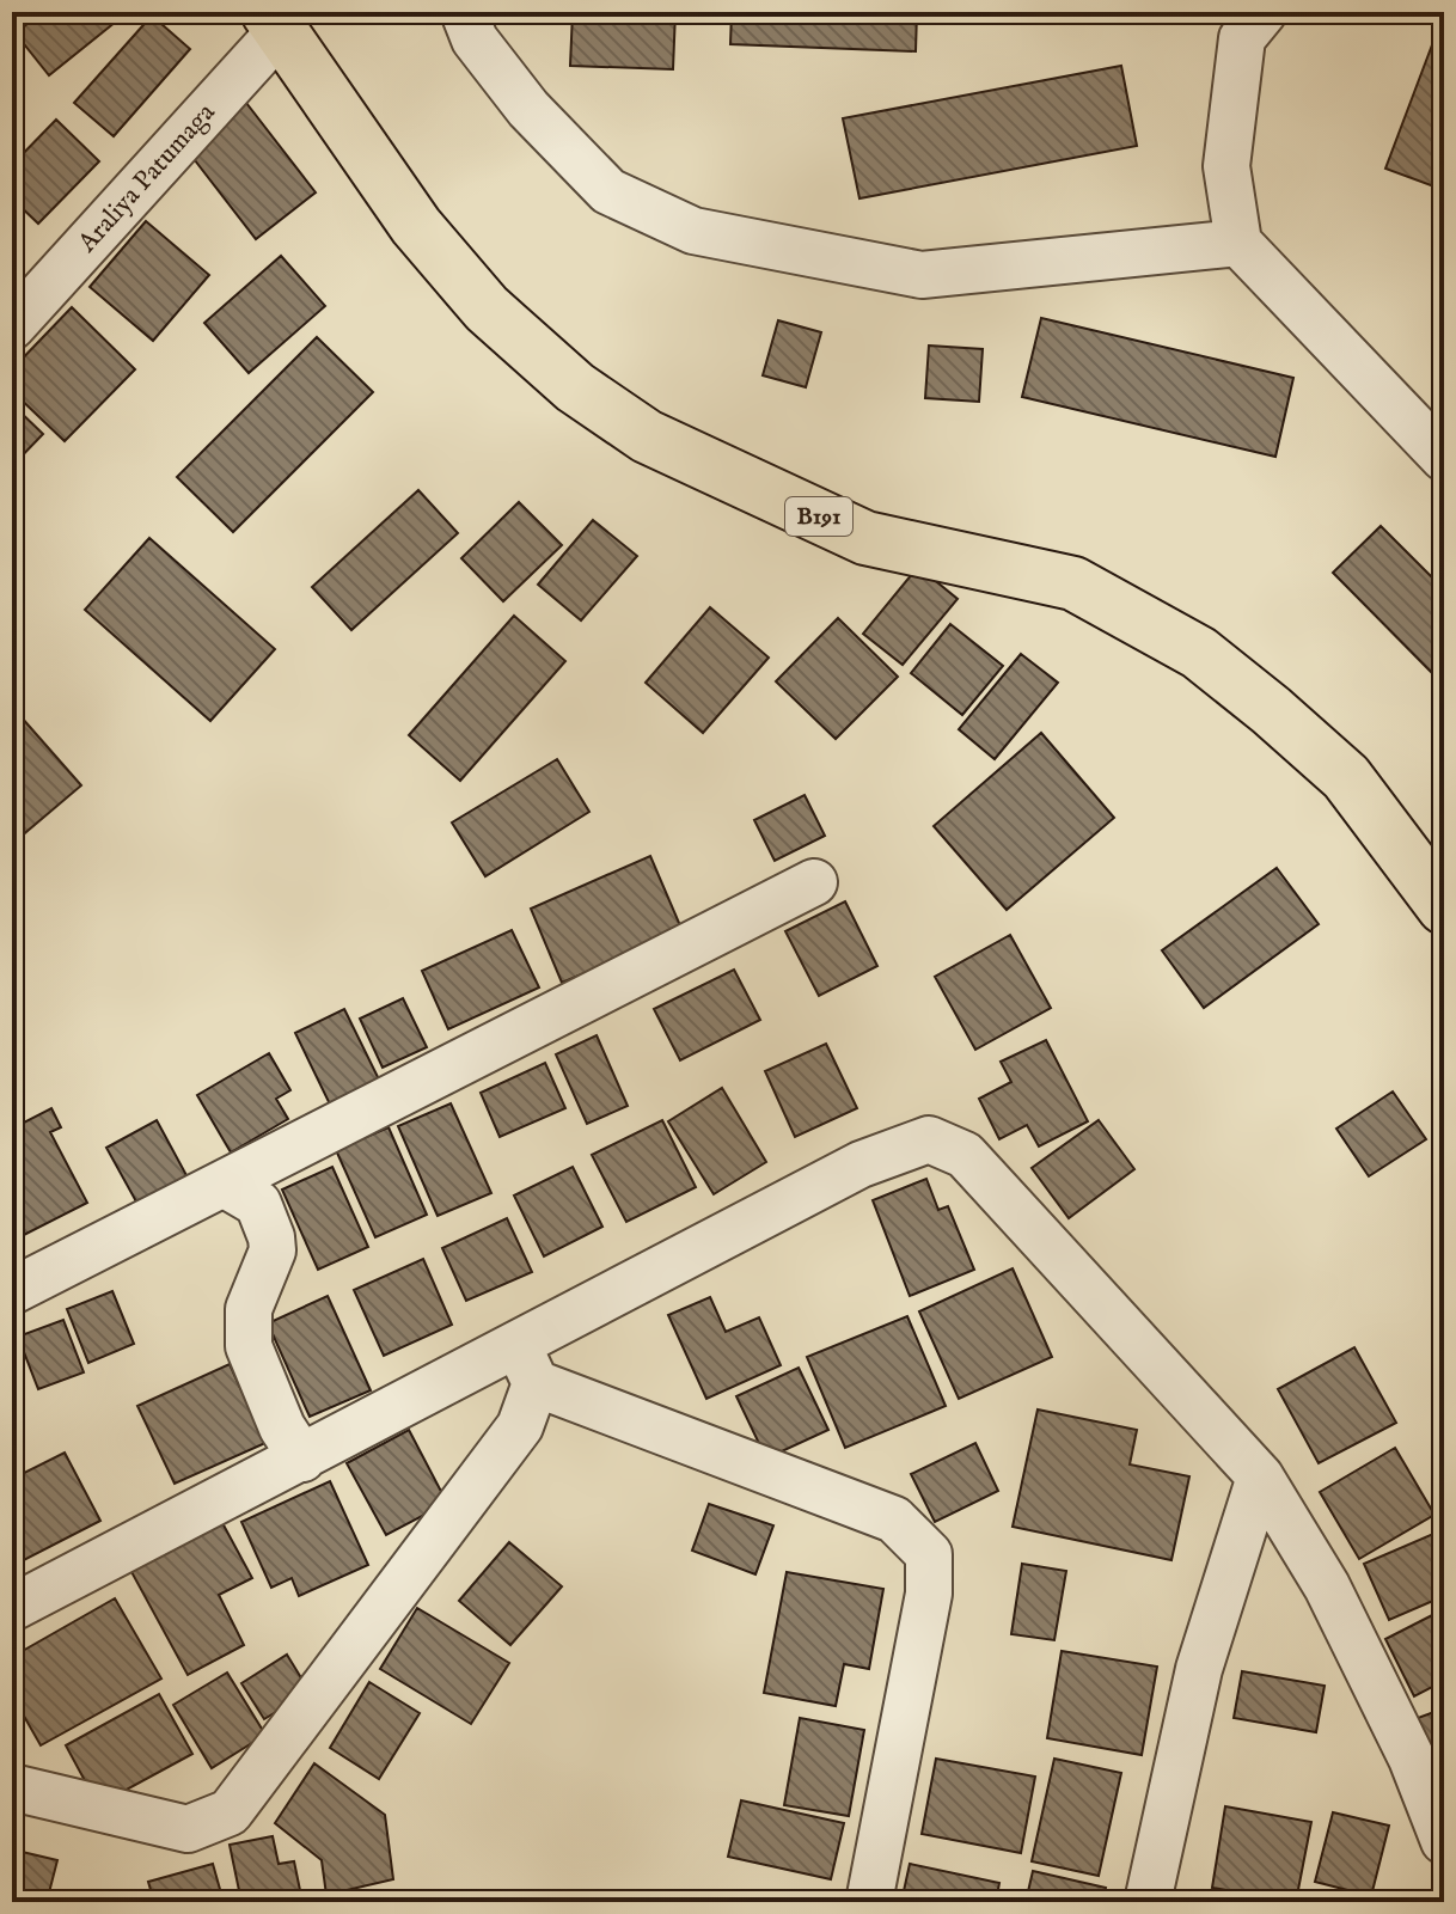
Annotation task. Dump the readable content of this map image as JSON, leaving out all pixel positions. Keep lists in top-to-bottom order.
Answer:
{
  "streets": {
    "main road": ["B191"],
    "street": ["Araliya Patumaga"]
  },
  "crossings": [
    ["Araliya Patumaga", "B191"]
  ]
}
